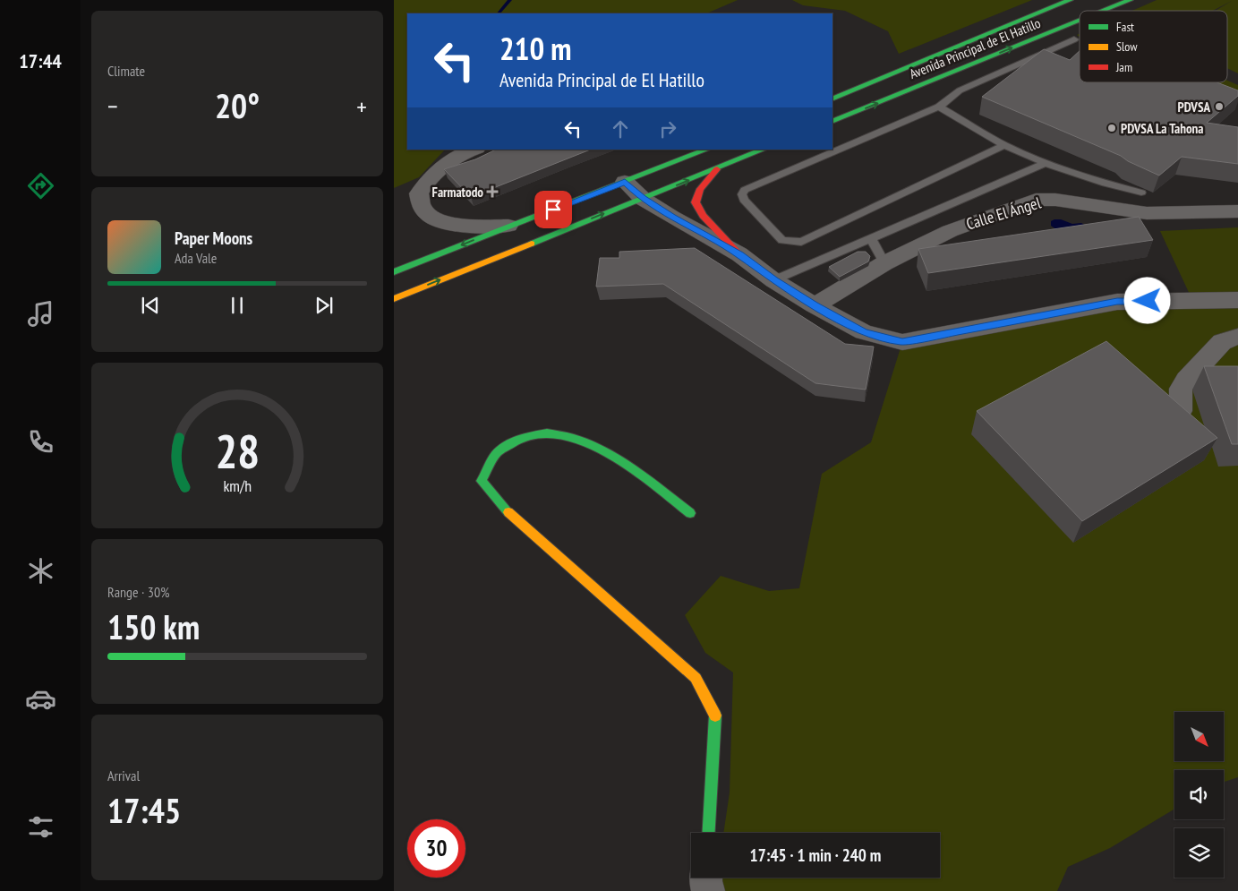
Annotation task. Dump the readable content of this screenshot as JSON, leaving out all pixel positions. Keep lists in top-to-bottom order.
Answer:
{
  "streets": {
    "main road": ["Avenida Principal de El Hatillo"],
    "street": ["Calle El Ángel"]
  },
  "places": {
    "other": ["PDVSA", "PDVSA La Tahona"],
    "health": ["Farmatodo"]
  },
  "legend": ["Fast", "Slow", "Jam"],
  "north": "bottom right",
  "page": {
    "tabs": "17:44",
    "tile": [
      "Climate",
      ["Range · 30%", "150 km"],
      ["Arrival", "17:45"]
    ],
    "turn": ["210 m", "Avenida Principal de El Hatillo"],
    "heat": ["−", "20°", "+"],
    "song": ["Paper Moons", "Ada Vale"],
    "limit": "30",
    "trip": "17:45 · 1 min · 240 m",
    "gauge": ["28", "km/h"]
  }
}
